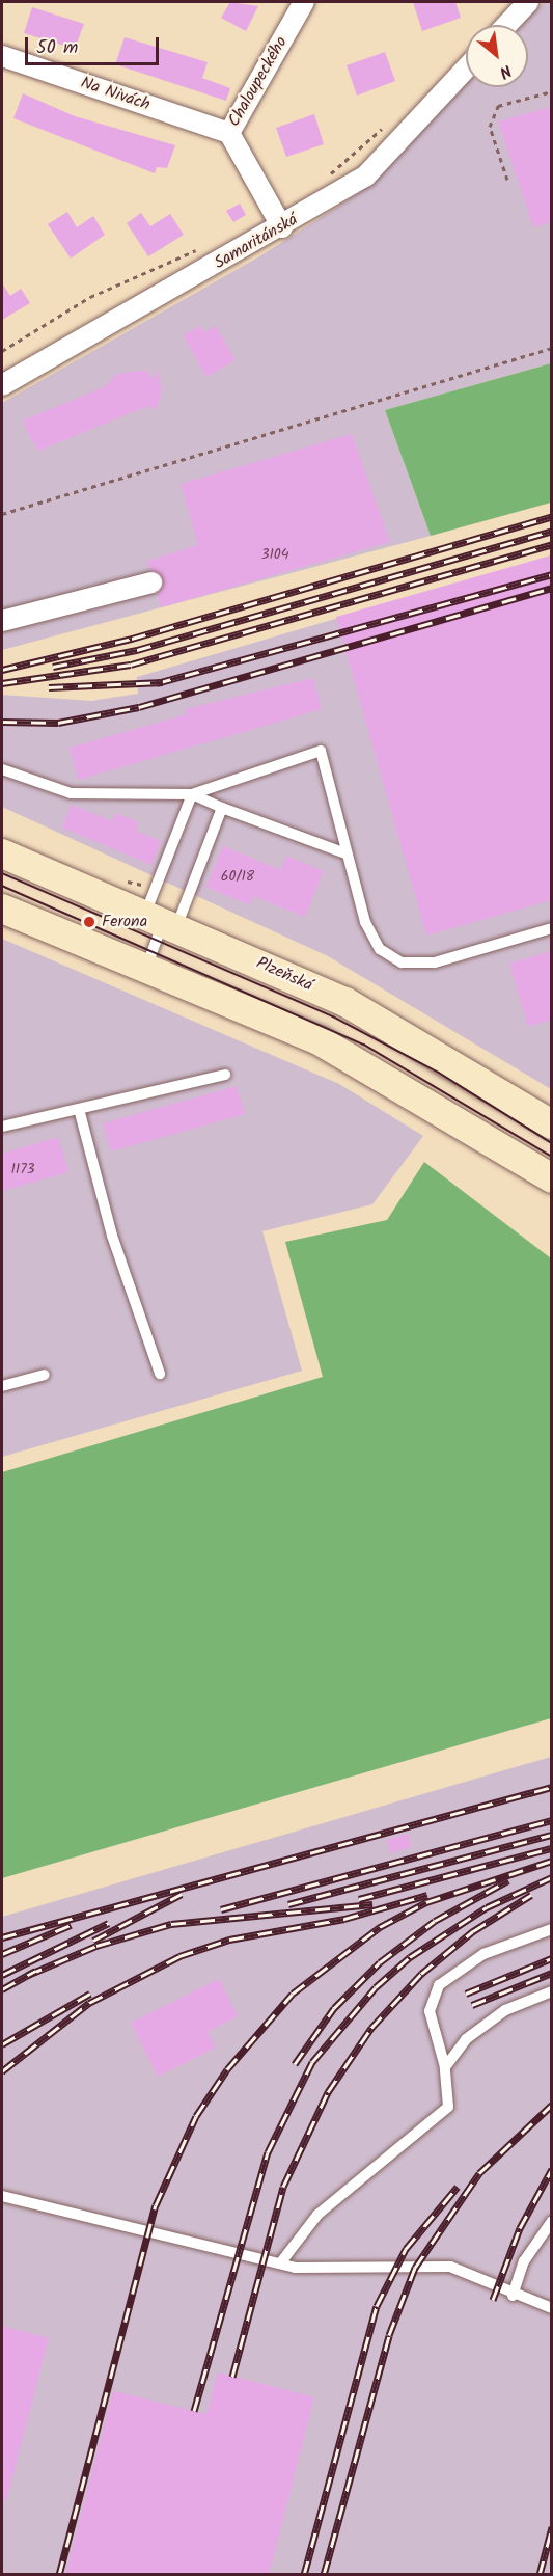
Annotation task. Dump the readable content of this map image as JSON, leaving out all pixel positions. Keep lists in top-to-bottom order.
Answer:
{
  "streets": {
    "main road": ["Plzeňská"],
    "street": ["Chaloupeckého", "Na Nivách", "Samaritánská"]
  },
  "crossings": [
    ["Chaloupeckého", "Na Nivách"],
    ["Chaloupeckého", "Samaritánská"]
  ],
  "places": ["Ferona"],
  "house_numbers": ["3104", "60/18", "1173"],
  "scale_bar": "50 m",
  "north": "bottom right"
}
